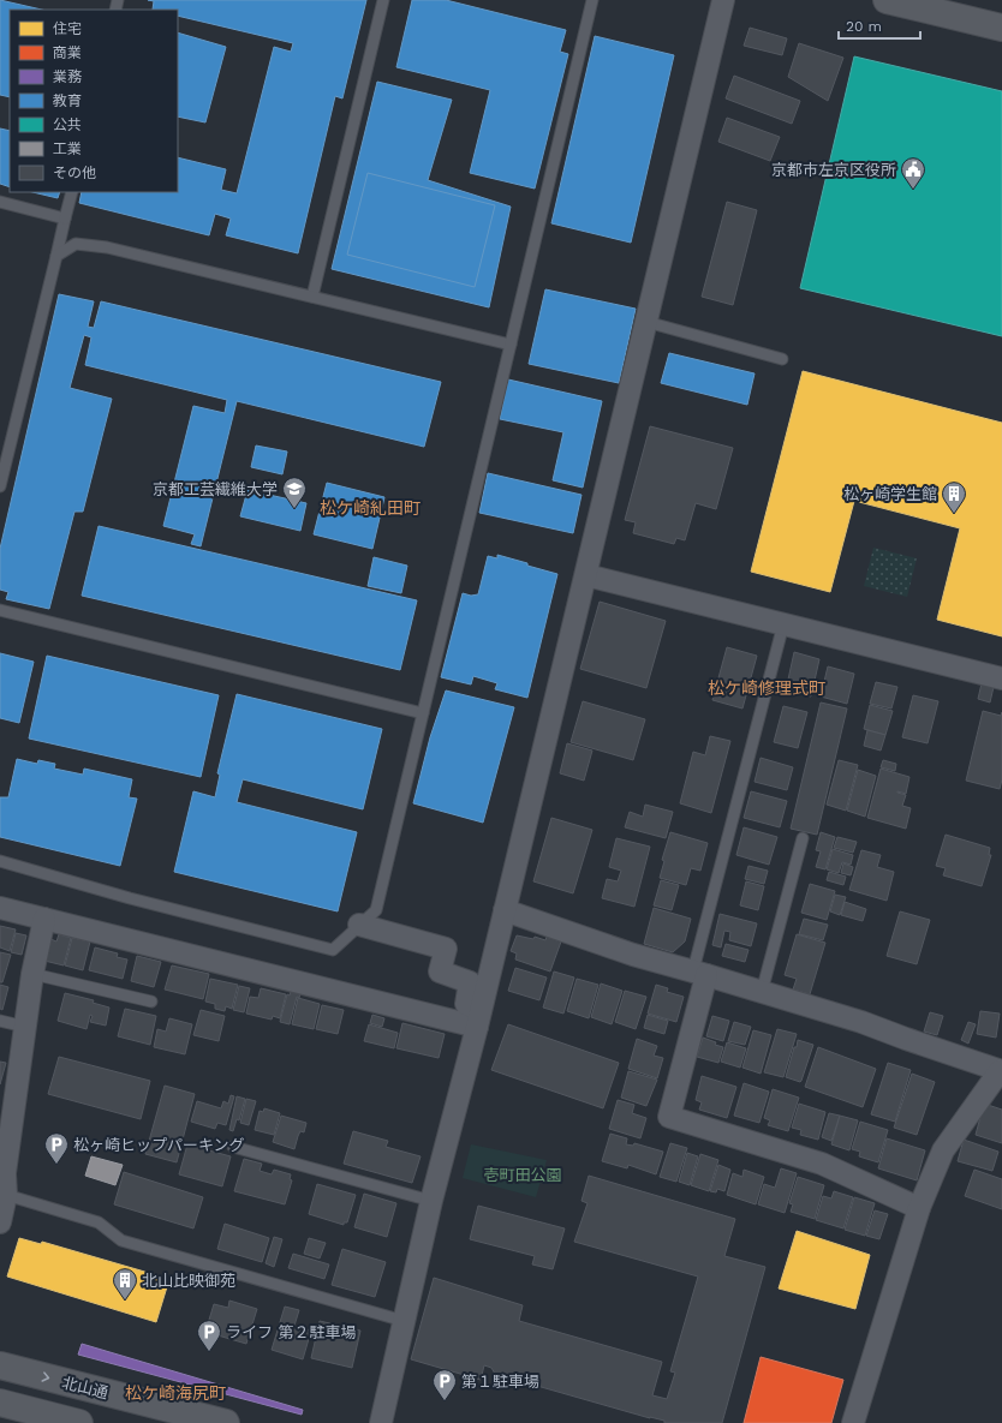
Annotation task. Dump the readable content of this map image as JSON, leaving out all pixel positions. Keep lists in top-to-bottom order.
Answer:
{
  "streets": {
    "street": ["北山通"]
  },
  "districts": ["松ケ崎糺田町", "松ケ崎修理式町", "松ケ崎海尻町"],
  "parks": ["壱町田公園"],
  "places": {
    "public building": ["京都市左京区役所"],
    "school or university": ["京都工芸繊維大学"],
    "building": ["松ヶ崎学生館", "北山比映御苑"],
    "parking": ["松ヶ崎ヒップパーキング", "ライフ 第２駐車場", "第１駐車場"]
  },
  "legend": [
    "住宅",
    "商業",
    "業務",
    "教育",
    "公共",
    "工業",
    "その他"
  ],
  "scale_bar": "20 m"
}
